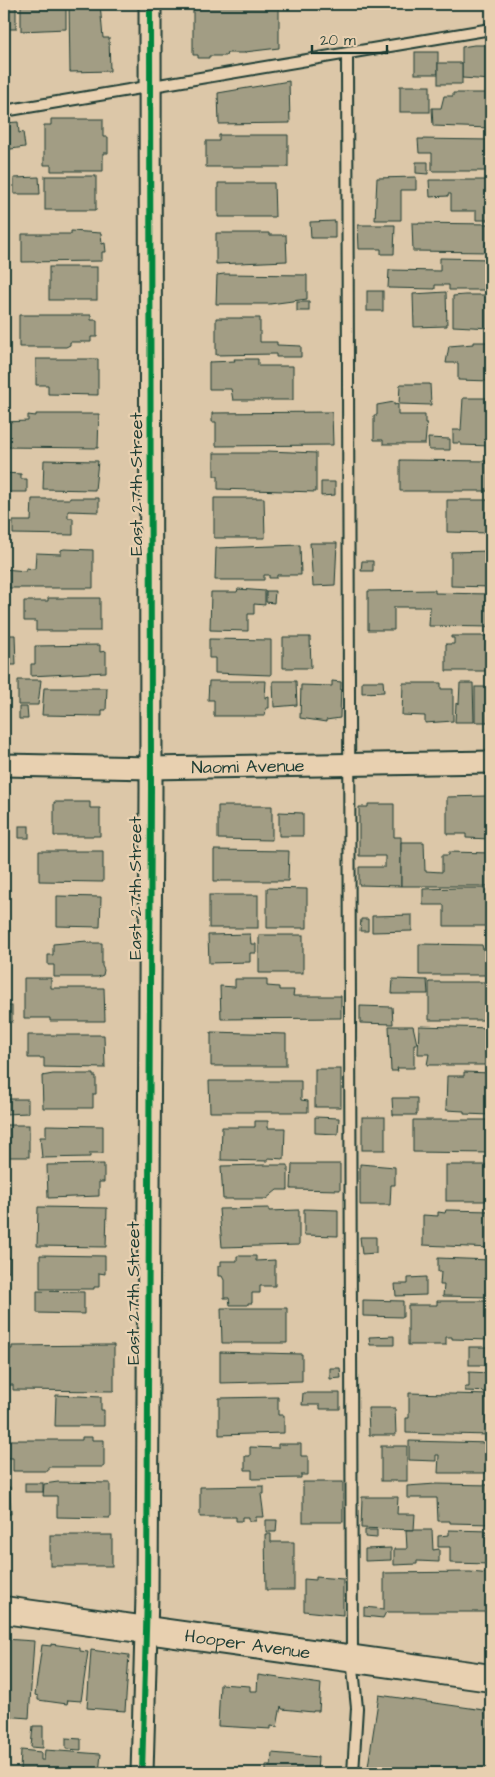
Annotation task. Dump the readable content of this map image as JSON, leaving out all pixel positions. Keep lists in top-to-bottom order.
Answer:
{
  "streets": {
    "street": ["East 27th Street", "Naomi Avenue", "Hooper Avenue"]
  },
  "crossings": [
    ["East 27th Street", "Naomi Avenue"],
    ["East 27th Street", "Hooper Avenue"]
  ],
  "scale_bar": "20 m"
}
